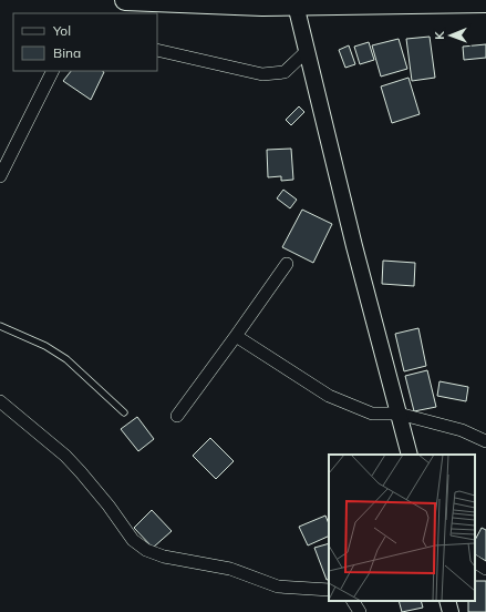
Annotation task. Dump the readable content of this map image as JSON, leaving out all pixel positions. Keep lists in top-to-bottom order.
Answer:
{
  "legend": ["Yol", "Bina"],
  "north": "left"
}
